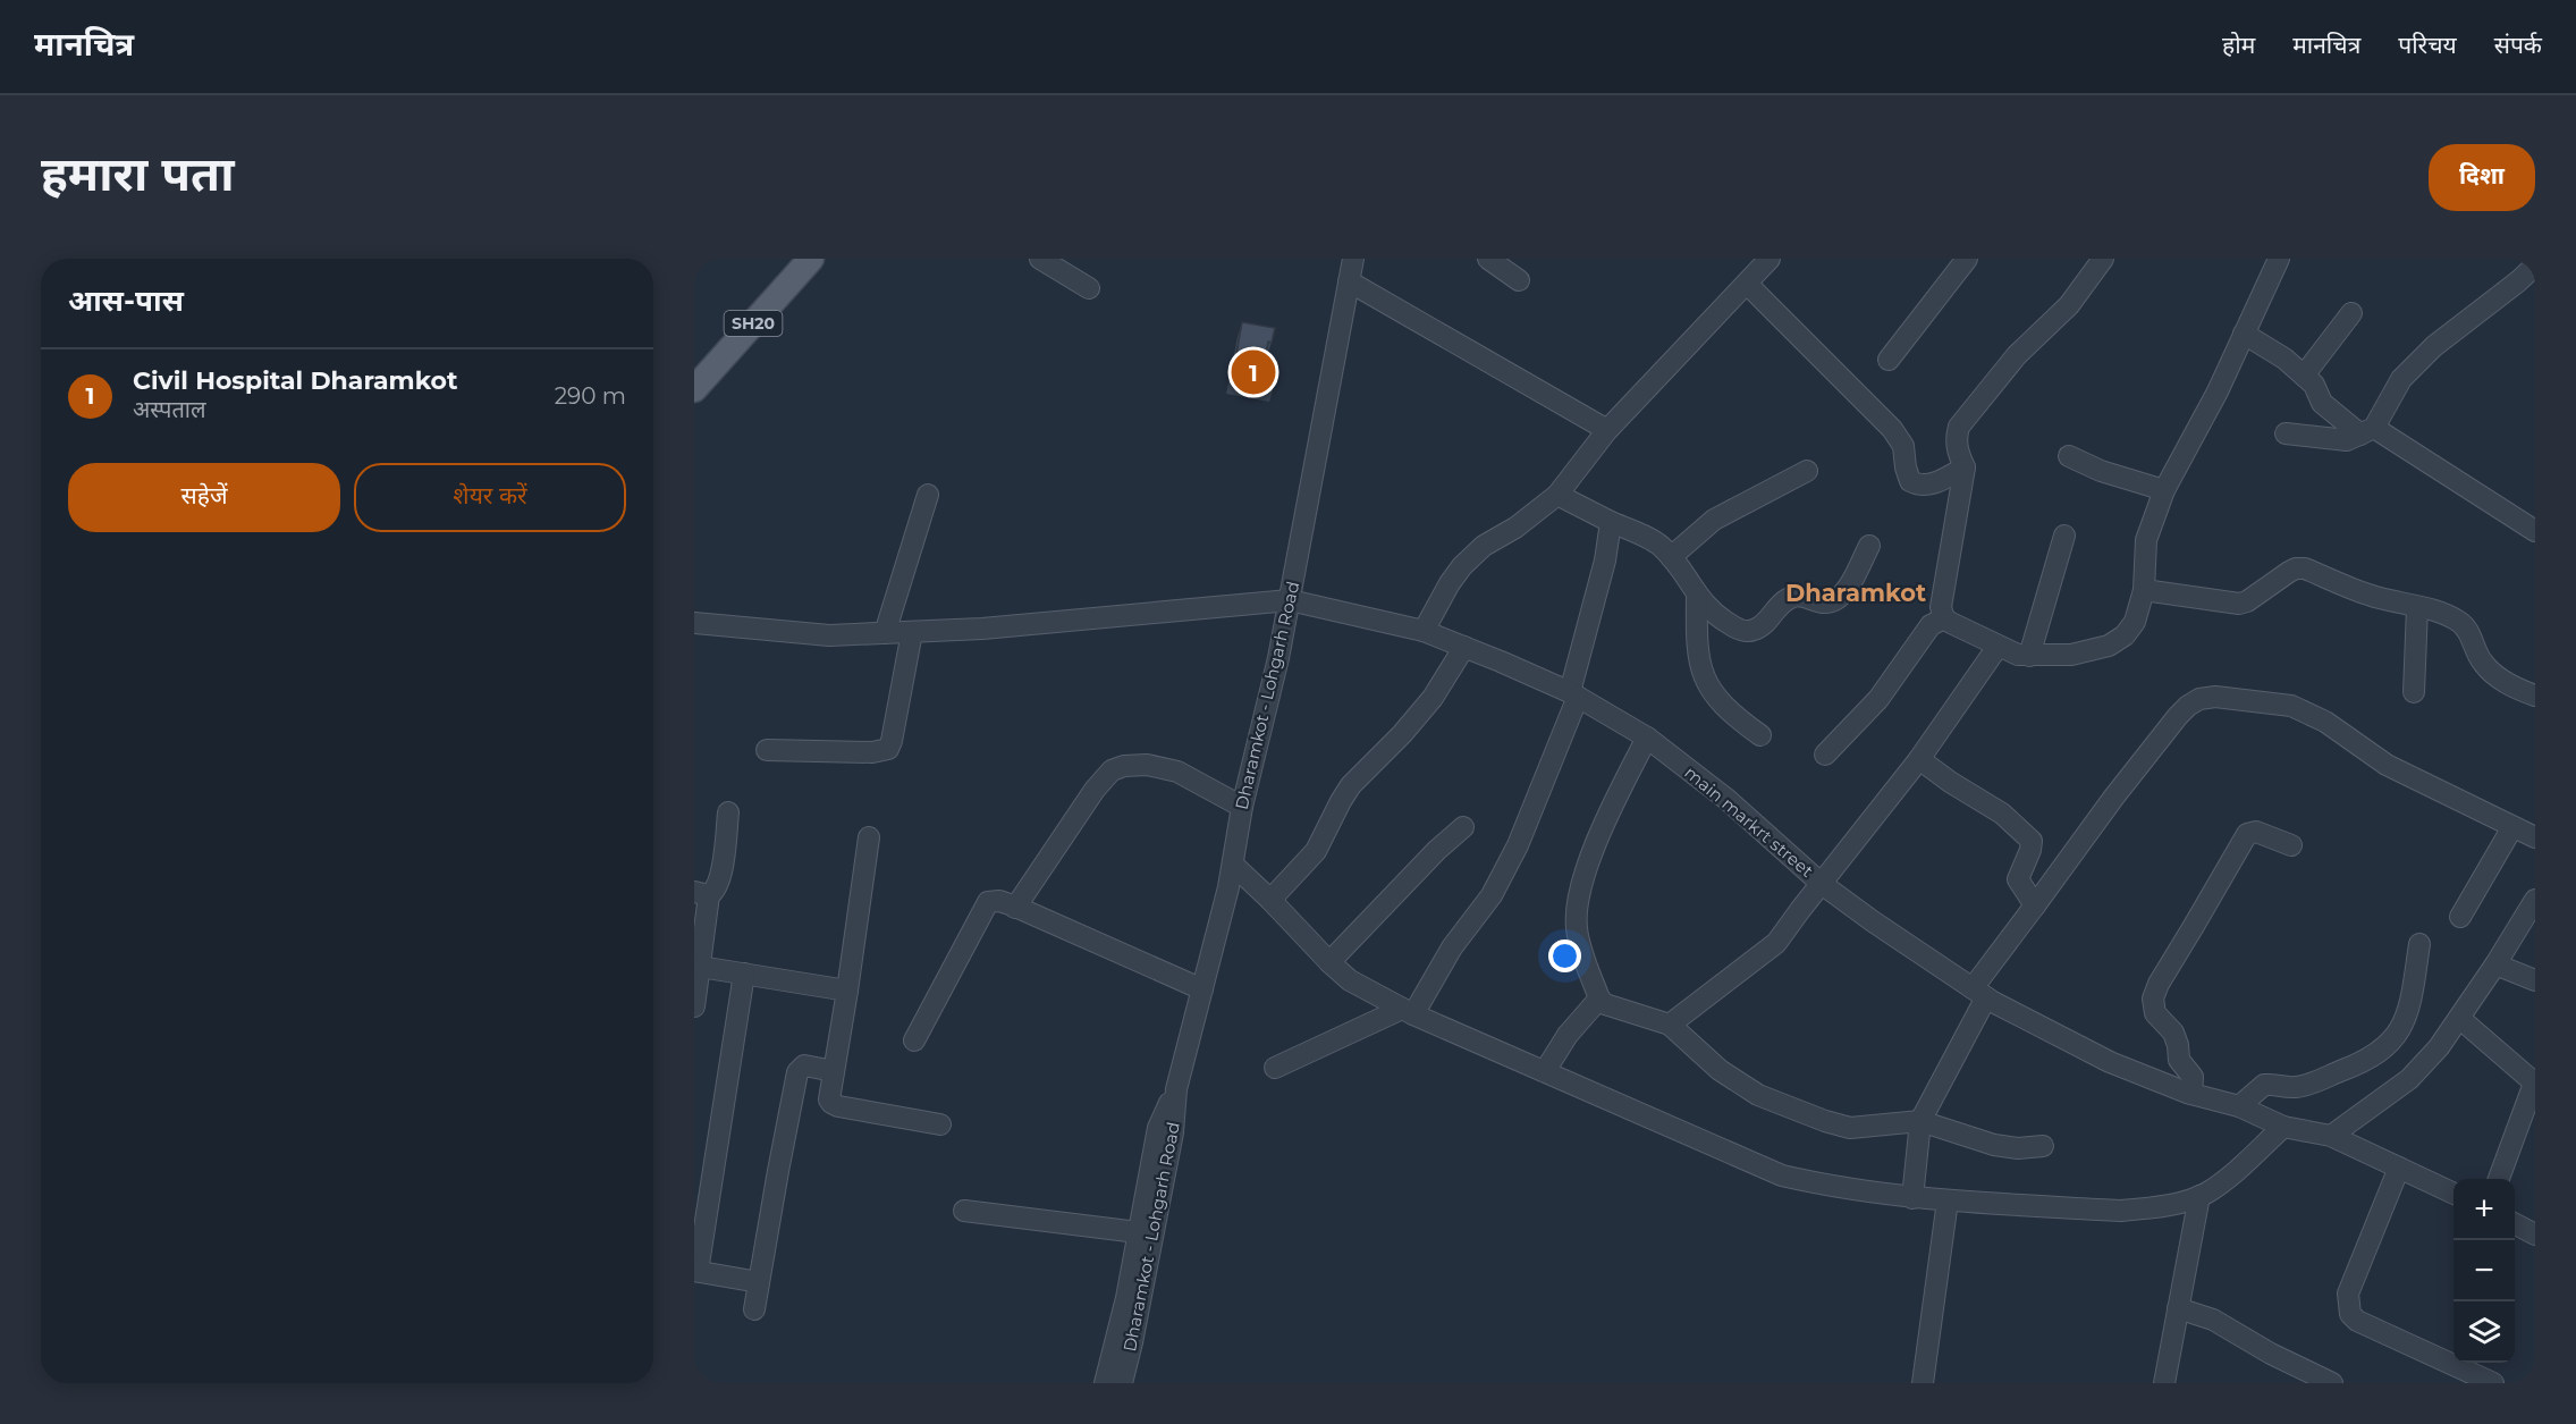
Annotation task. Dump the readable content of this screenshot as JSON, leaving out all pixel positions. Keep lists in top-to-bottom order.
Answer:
{
  "streets": {
    "main road": ["SH20"],
    "street": ["Dharamkot - Lohgarh Road", "main markrt street"]
  },
  "crossings": [
    ["Dharamkot - Lohgarh Road", "main markrt street"]
  ],
  "districts": ["Dharamkot"],
  "page": {
    "header": "मानचित्र",
    "nav": [
      "होम",
      "मानचित्र",
      "परिचय",
      "संपर्क"
    ],
    "title": "हमारा पता",
    "buttons": [
      "दिशा",
      ["सहेजें", "शेयर करें"]
    ],
    "heading": "आस-पास",
    "list": [
      {
        "mark": "1",
        "name": "Civil Hospital Dharamkot",
        "note": "अस्पताल",
        "value": "290 m"
      }
    ],
    "pins": "1",
    "map_buttons": ["+", "−"]
  }
}
